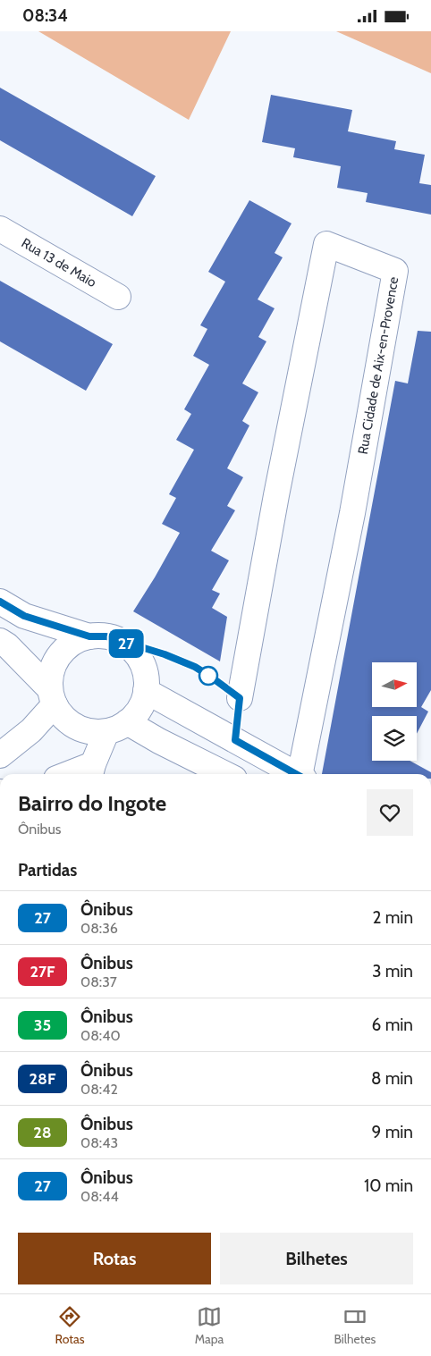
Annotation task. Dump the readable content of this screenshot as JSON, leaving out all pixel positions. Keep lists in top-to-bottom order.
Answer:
{
  "streets": {
    "street": ["Rua 13 de Maio", "Rua Cidade de Aix-en-Provence"]
  },
  "lines": ["bus line 27"],
  "north": "right",
  "page": {
    "status": "08:34",
    "on_map": "27",
    "heading": [
      ["Bairro do Ingote", "Ônibus"],
      "Partidas"
    ],
    "list": [
      {
        "mark": "27",
        "name": "Ônibus",
        "note": "08:36",
        "value": "2 min"
      },
      {
        "mark": "27F",
        "name": "Ônibus",
        "note": "08:37",
        "value": "3 min"
      },
      {
        "mark": "35",
        "name": "Ônibus",
        "note": "08:40",
        "value": "6 min"
      },
      {
        "mark": "28F",
        "name": "Ônibus",
        "note": "08:42",
        "value": "8 min"
      },
      {
        "mark": "28",
        "name": "Ônibus",
        "note": "08:43",
        "value": "9 min"
      },
      {
        "mark": "27",
        "name": "Ônibus",
        "note": "08:44",
        "value": "10 min"
      }
    ],
    "buttons": ["Rotas", "Bilhetes"],
    "tabs": ["Rotas", "Mapa", "Bilhetes"]
  }
}
